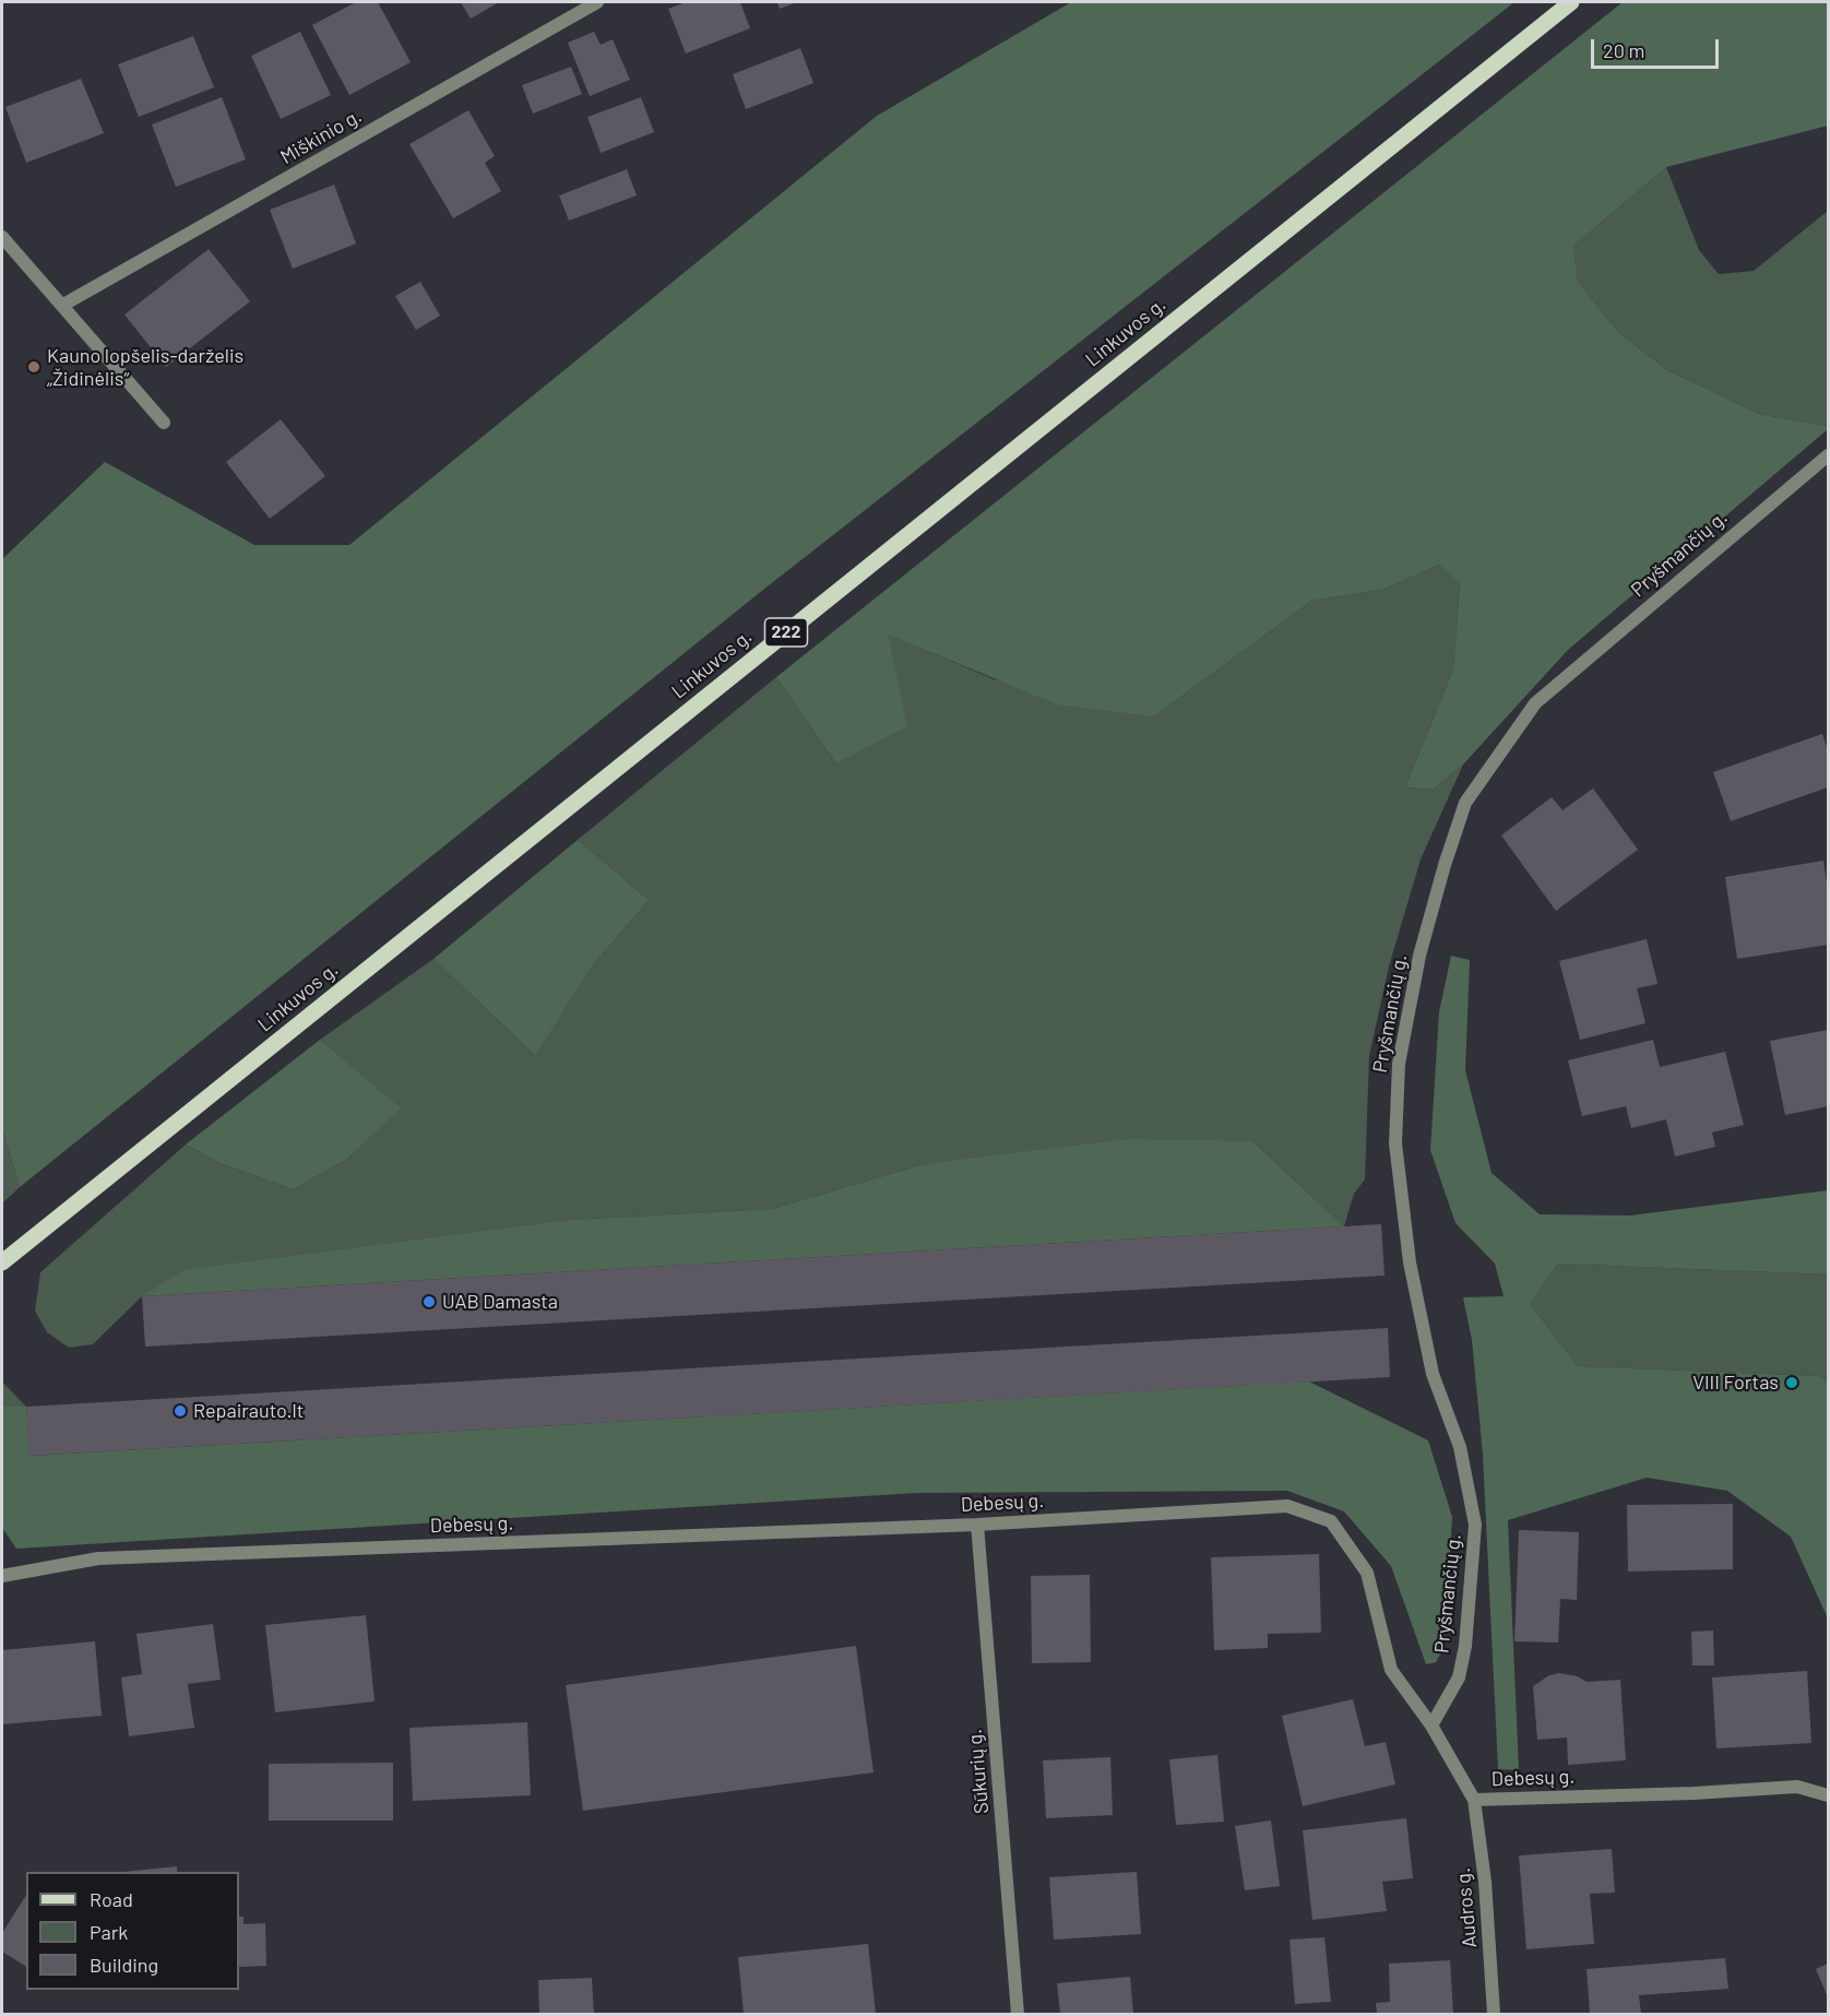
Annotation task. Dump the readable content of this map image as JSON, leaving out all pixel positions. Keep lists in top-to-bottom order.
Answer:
{
  "streets": {
    "main road": ["Linkuvos g.", "222"],
    "street": [
      "Miškinio g.",
      "Pryšmančių g.",
      "Debesų g.",
      "Sūkurių g.",
      "Audros g."
    ]
  },
  "crossings": [
    ["Pryšmančių g.", "Debesų g."],
    ["Debesų g.", "Sūkurių g."],
    ["Debesų g.", "Audros g."]
  ],
  "places": [
    "Kauno lopšelis-darželis „Židinėlis“",
    "UAB Damasta",
    "VIII Fortas",
    "Repairauto.lt"
  ],
  "legend": ["Road", "Park", "Building"],
  "scale_bar": "20 m"
}
